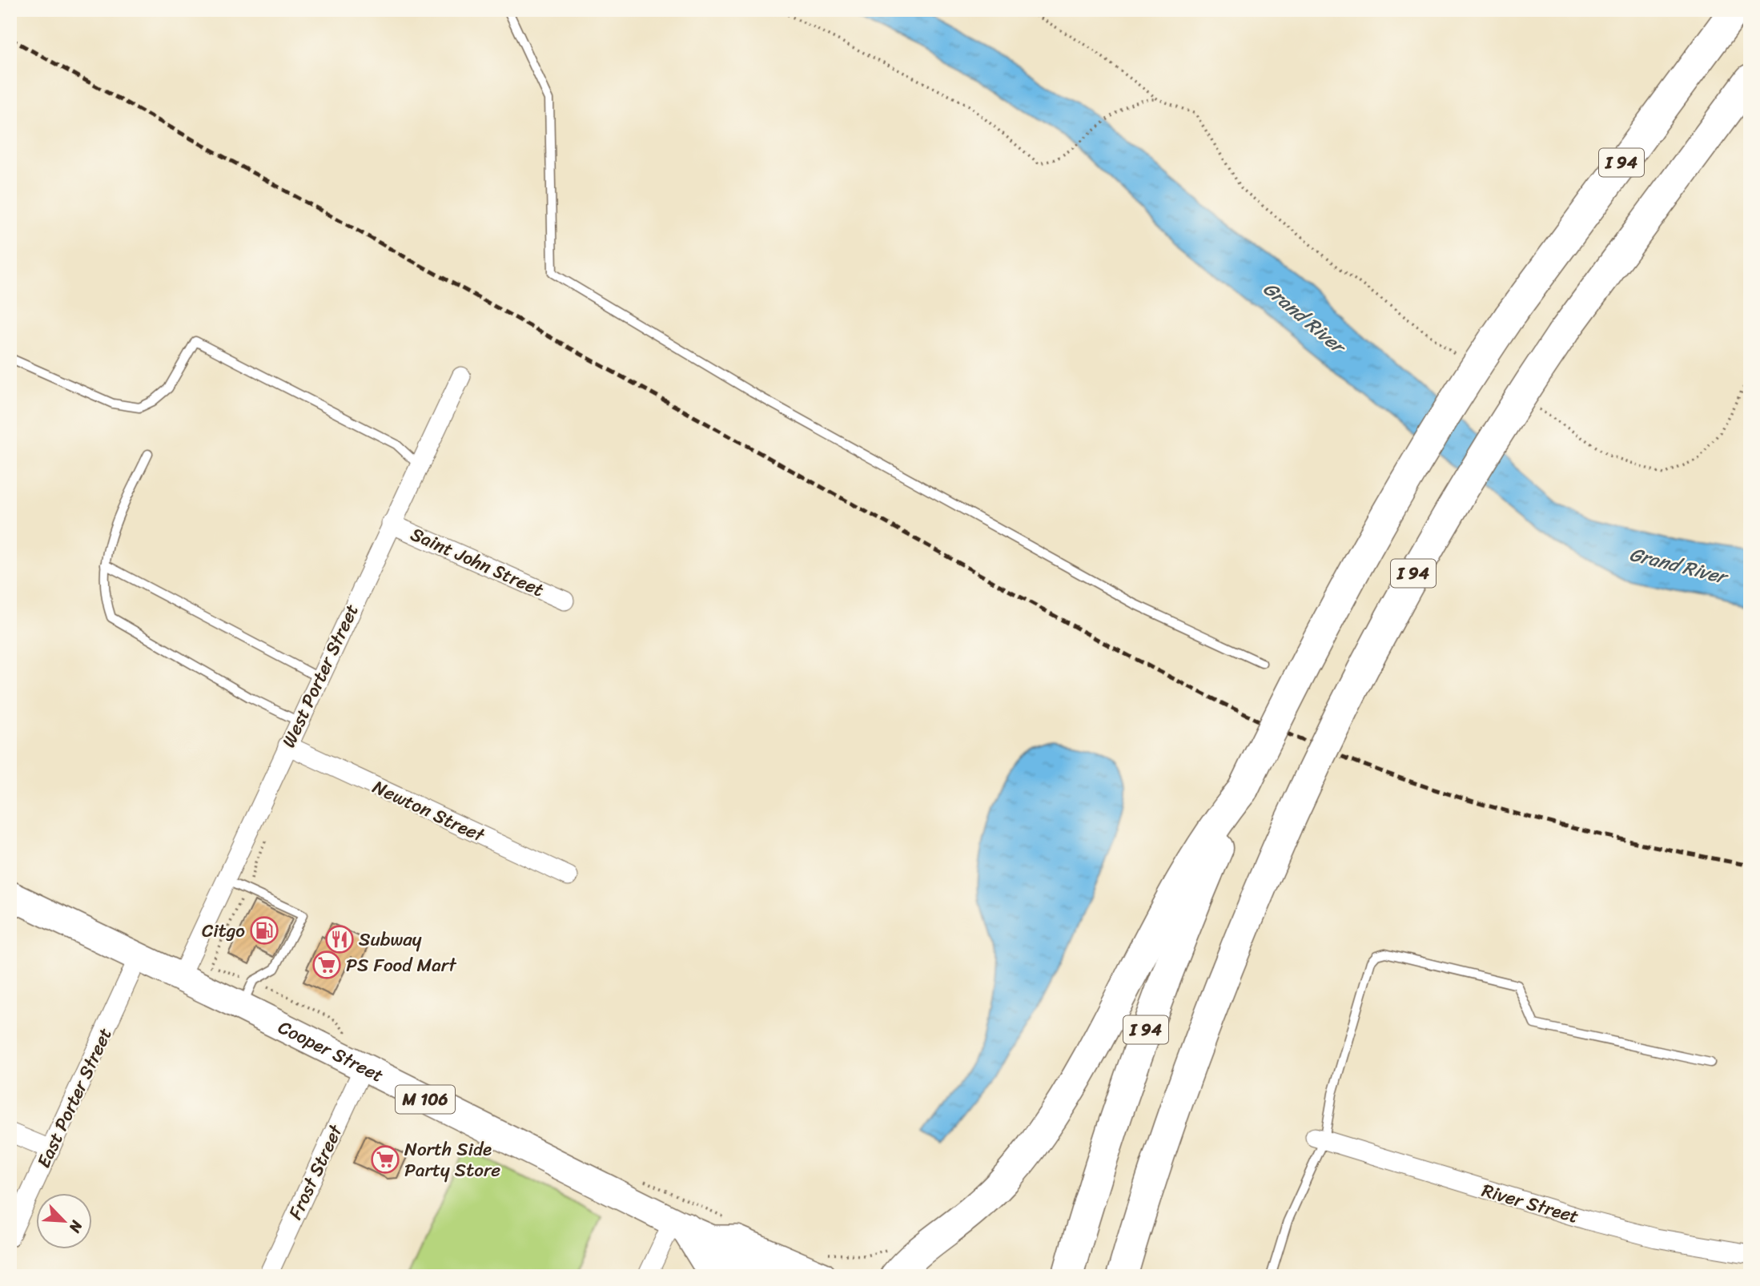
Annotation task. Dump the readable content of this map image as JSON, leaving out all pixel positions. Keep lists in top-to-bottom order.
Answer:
{
  "streets": {
    "highway": ["I 94"],
    "main road": ["Cooper Street", "M 106"],
    "street": [
      "Saint John Street",
      "West Porter Street",
      "Newton Street",
      "East Porter Street",
      "Frost Street",
      "River Street"
    ]
  },
  "crossings": [
    ["Saint John Street", "West Porter Street"],
    ["West Porter Street", "Newton Street"],
    ["West Porter Street", "Cooper Street"],
    ["Cooper Street", "East Porter Street"],
    ["Cooper Street", "Frost Street"]
  ],
  "water": ["Grand River"],
  "places": {
    "fuel station": ["Citgo"],
    "restaurant": ["Subway"],
    "supermarket": ["PS Food Mart", "North Side Party Store"]
  },
  "north": "bottom right"
}
